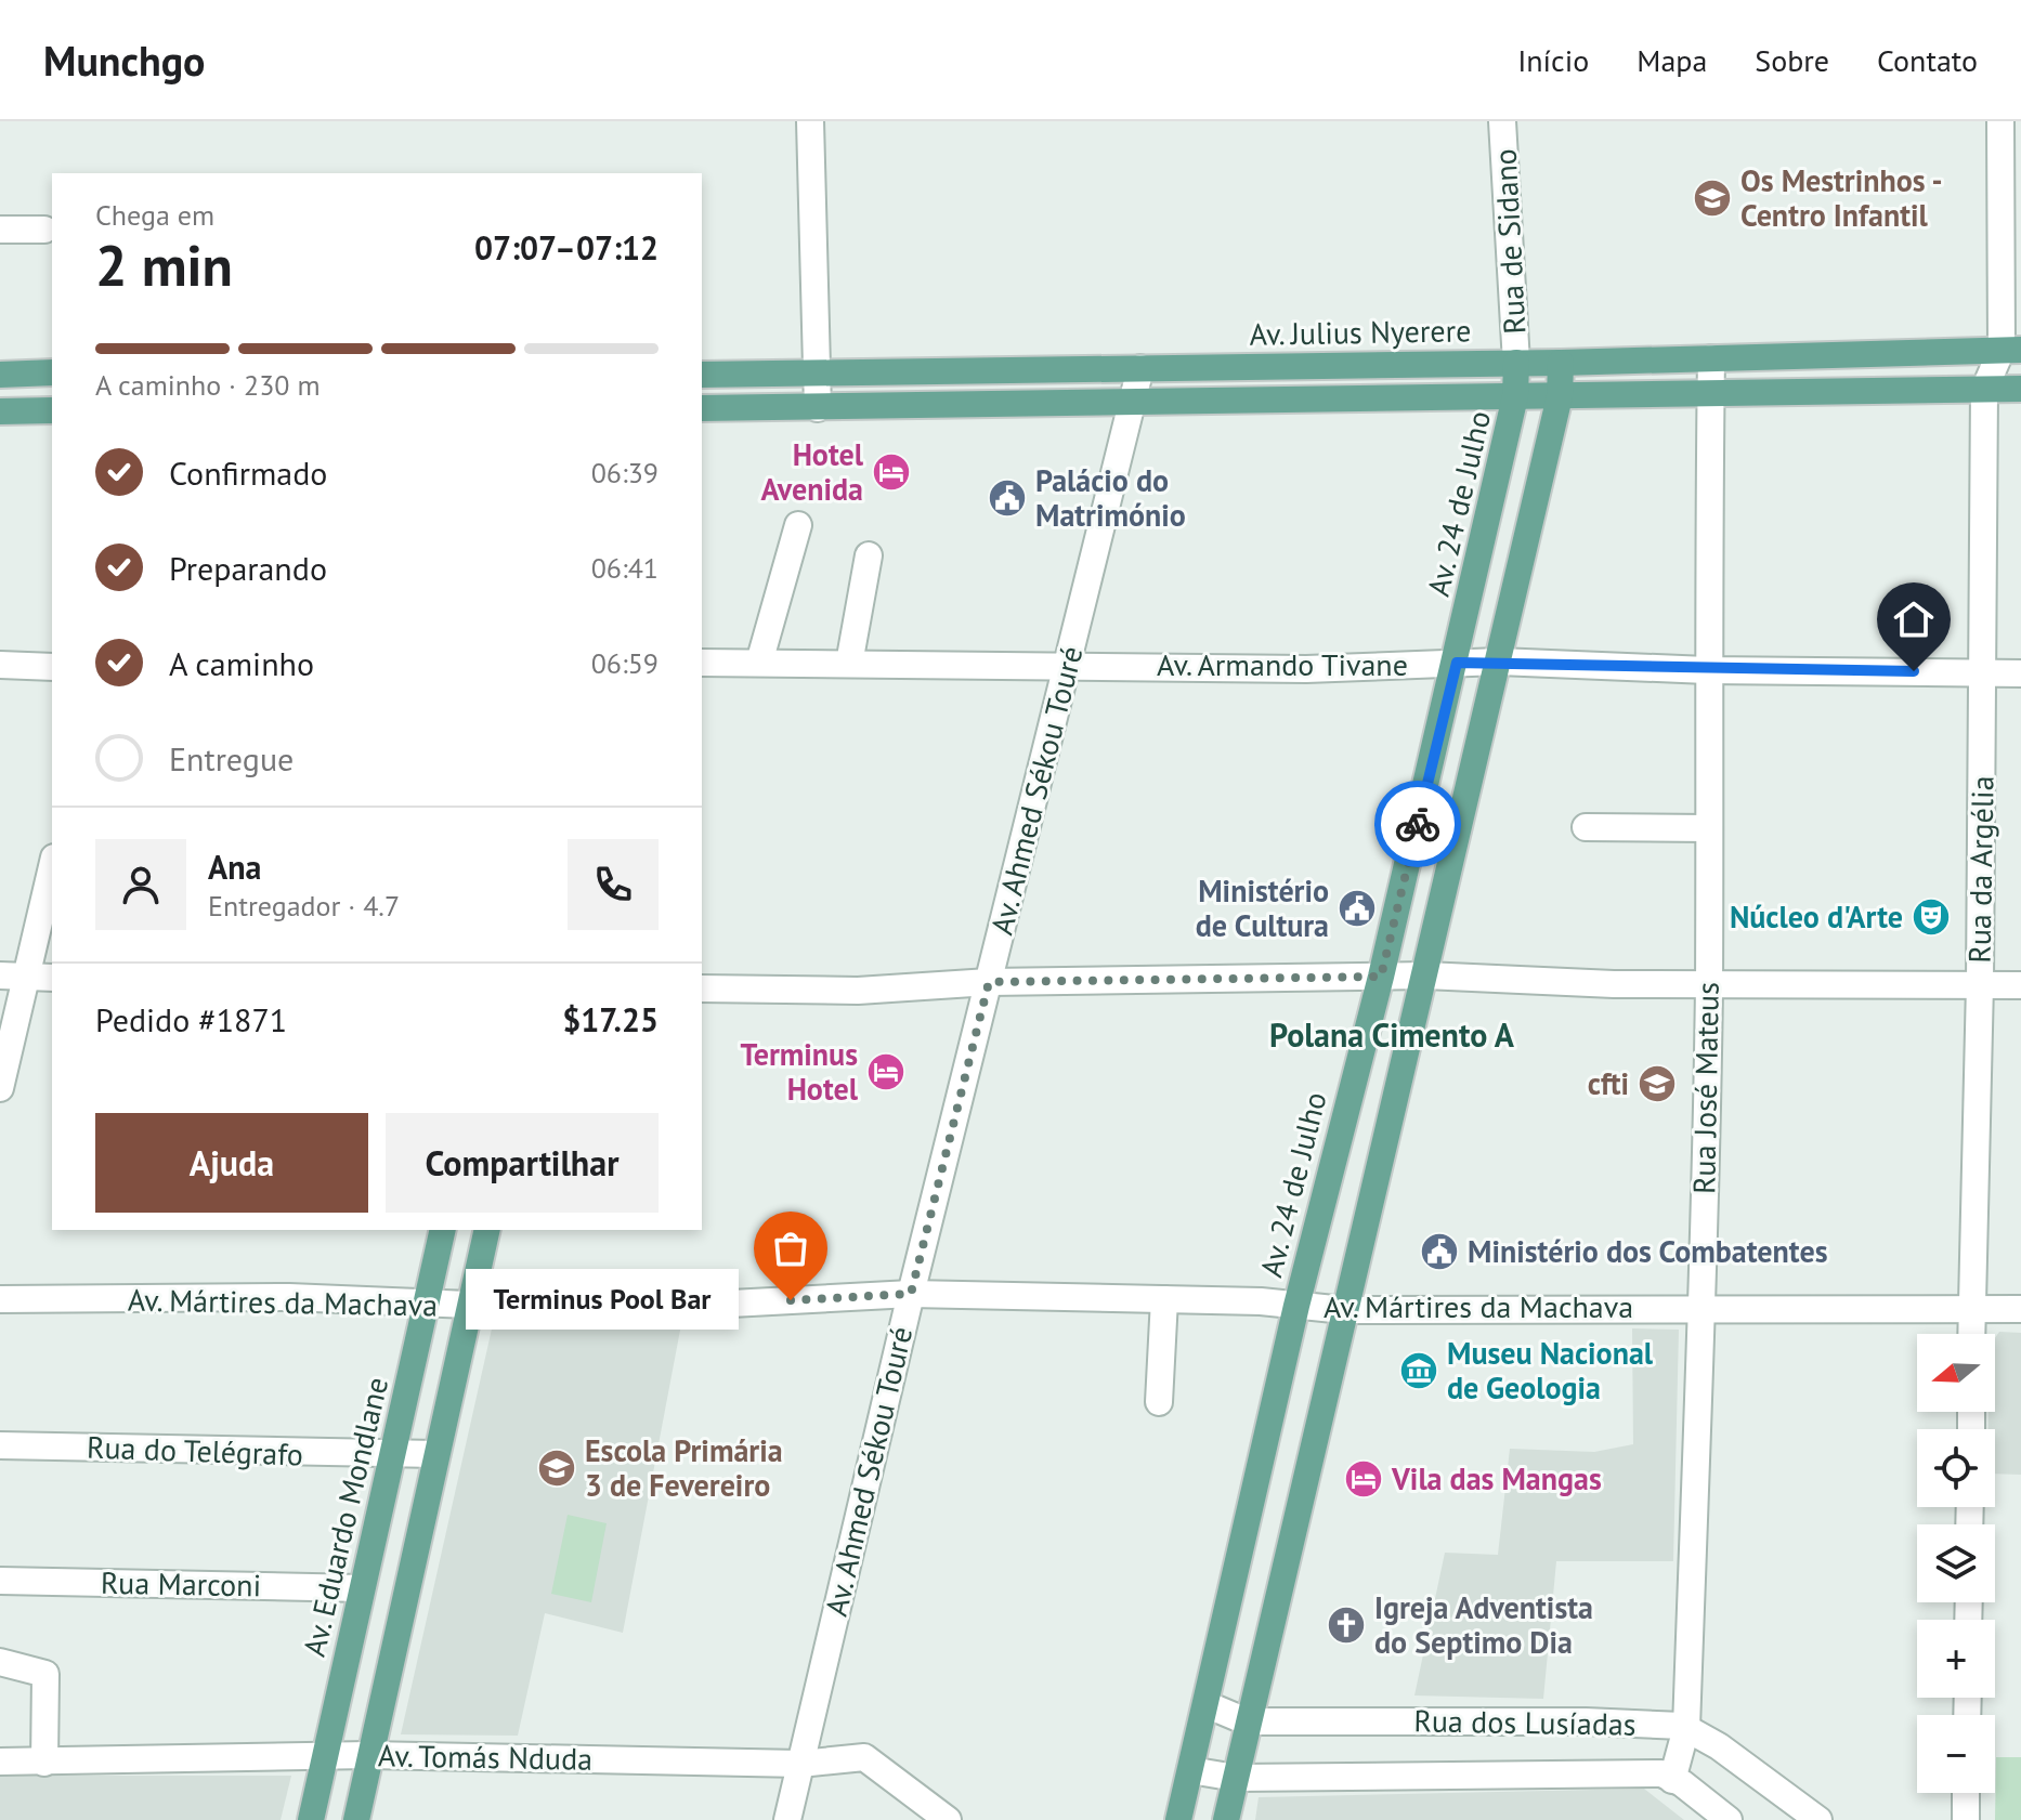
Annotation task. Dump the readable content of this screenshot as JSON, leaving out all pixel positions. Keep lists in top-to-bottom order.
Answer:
{
  "streets": {
    "main road": ["Av. Julius Nyerere", "Av. 24 de Julho", "Av. Eduardo Mondlane"],
    "street": [
      "Rua de Sidano",
      "Av. Armando Tivane",
      "Av. Ahmed Sékou Touré",
      "Rua da Argélia",
      "Rua José Mateus",
      "Av. Mártires da Machava",
      "Rua do Telégrafo",
      "Rua Marconi",
      "Rua dos Lusíadas",
      "Av. Tomás Nduda"
    ]
  },
  "crossings": [
    ["Rua de Sidano", "Av. Julius Nyerere"],
    ["Rua de Sidano", "Av. 24 de Julho"],
    ["Av. Julius Nyerere", "Av. 24 de Julho"],
    ["Av. Julius Nyerere", "Av. Ahmed Sékou Touré"],
    ["Av. Julius Nyerere", "Rua José Mateus"],
    ["Av. 24 de Julho", "Av. Armando Tivane"],
    ["Av. 24 de Julho", "Av. Mártires da Machava"],
    ["Av. 24 de Julho", "Rua dos Lusíadas"],
    ["Av. Armando Tivane", "Av. Ahmed Sékou Touré"],
    ["Av. Armando Tivane", "Rua da Argélia"],
    ["Av. Armando Tivane", "Rua José Mateus"],
    ["Av. Ahmed Sékou Touré", "Av. Mártires da Machava"],
    ["Av. Ahmed Sékou Touré", "Av. Tomás Nduda"],
    ["Rua da Argélia", "Av. Mártires da Machava"],
    ["Rua José Mateus", "Av. Mártires da Machava"],
    ["Rua José Mateus", "Rua dos Lusíadas"],
    ["Av. Mártires da Machava", "Av. Eduardo Mondlane"],
    ["Rua do Telégrafo", "Av. Eduardo Mondlane"],
    ["Av. Eduardo Mondlane", "Rua Marconi"],
    ["Av. Eduardo Mondlane", "Av. Tomás Nduda"]
  ],
  "districts": ["Polana Cimento A"],
  "places": {
    "school or university": ["Os Mestrinhos - Centro Infantil", "cfti", "Escola Primária 3 de Fevereiro"],
    "hotel": ["Hotel Avenida", "Terminus Hotel", "Vila das Mangas"],
    "public building": ["Palácio do Matrimónio", "Ministério de Cultura", "Ministério dos Combatentes"],
    "theatre": ["Núcleo d'Arte"],
    "other": ["Terminus Pool Bar"],
    "museum": ["Museu Nacional de Geologia"],
    "church": ["Igreja Adventista do Septimo Dia"]
  },
  "north": "left",
  "page": {
    "header": "Munchgo",
    "nav": [
      "Início",
      "Mapa",
      "Sobre",
      "Contato"
    ],
    "heading": ["2 min", "Chega em", "07:07–07:12"],
    "panel": [
      "Ana",
      "Entregador · 4.7",
      "Pedido #1871",
      "$17.25"
    ],
    "bar": "A caminho · 230 m",
    "list": [
      ["Confirmado", "06:39"],
      ["Preparando", "06:41"],
      ["A caminho", "06:59"],
      "Entregue"
    ],
    "buttons": ["Ajuda", "Compartilhar"],
    "bubble": "Terminus Pool Bar",
    "map_buttons": ["+", "−"]
  }
}
